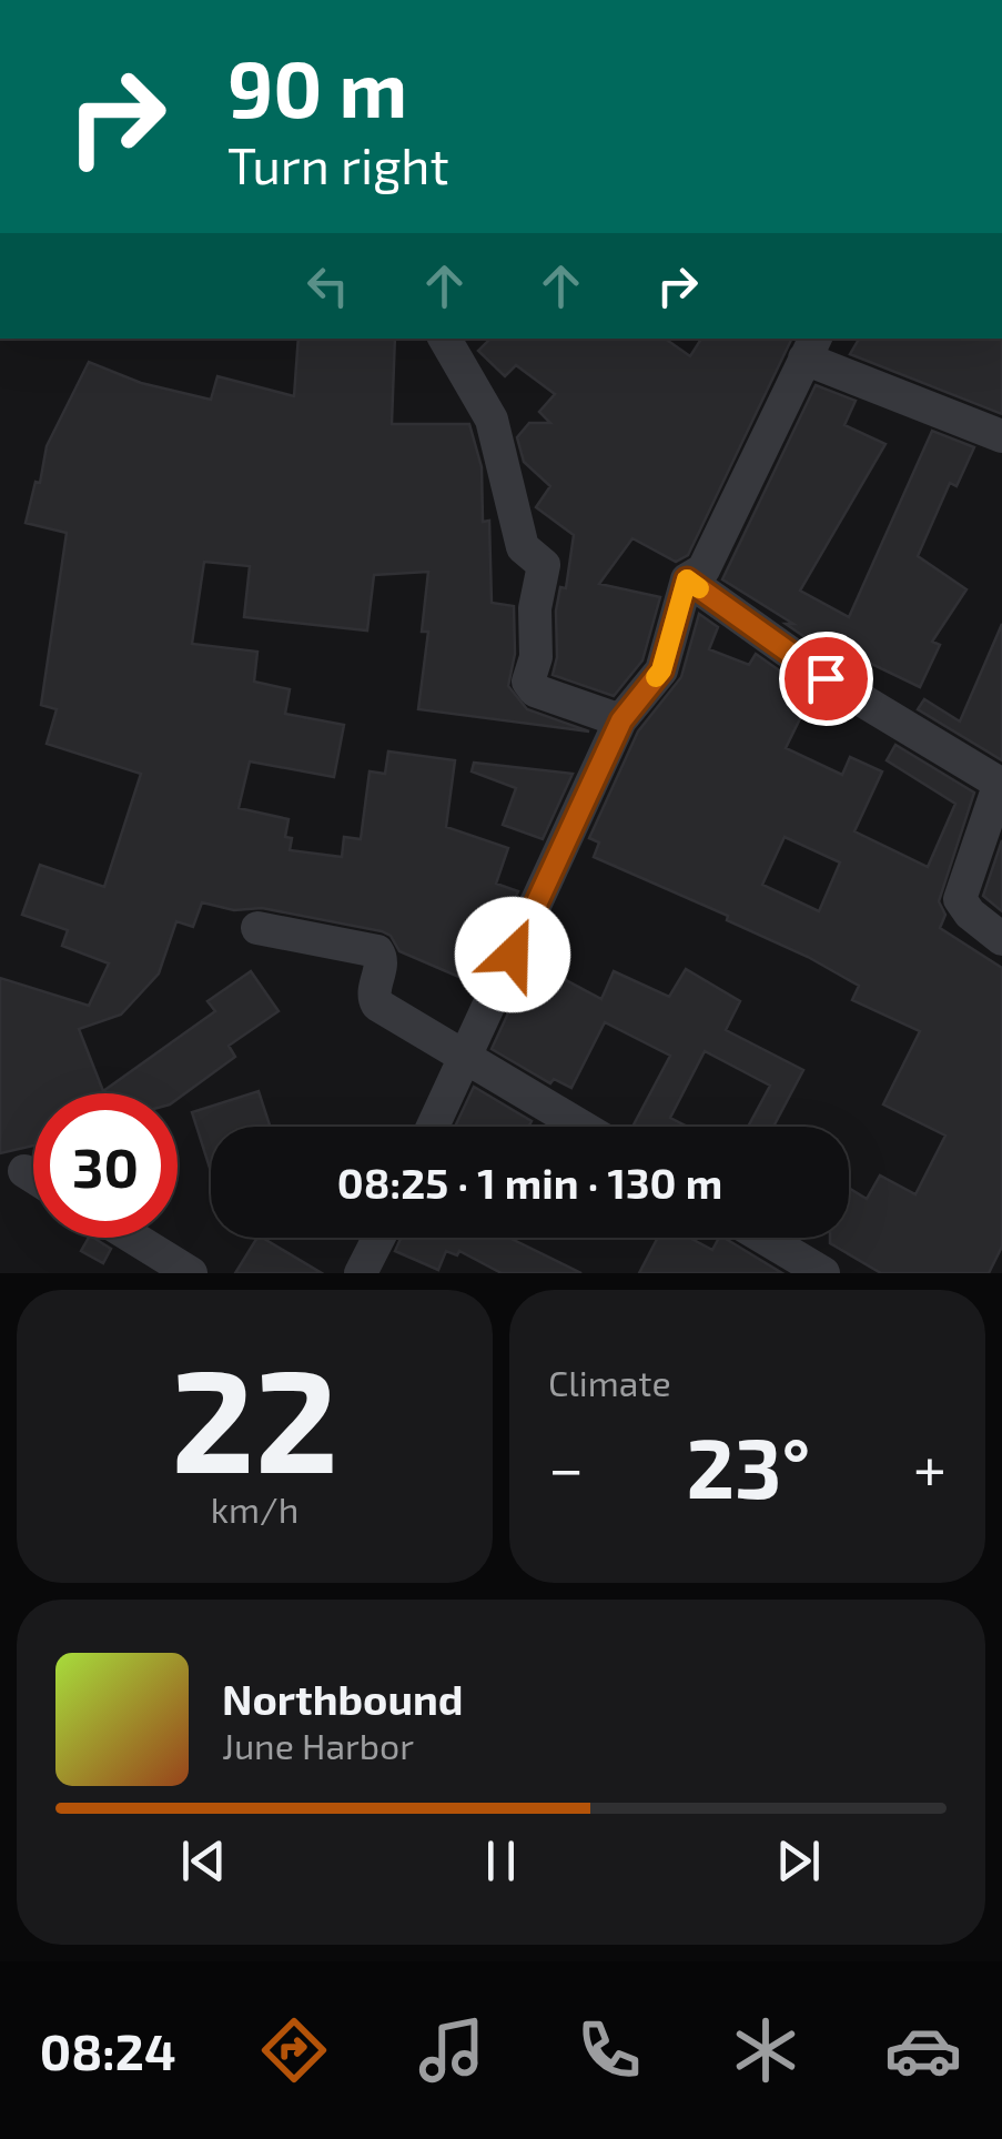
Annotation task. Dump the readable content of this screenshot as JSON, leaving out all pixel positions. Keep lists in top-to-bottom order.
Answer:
{
  "page": {
    "turn": ["90 m", "Turn right"],
    "limit": "30",
    "trip": "08:25 · 1 min · 130 m",
    "tile": [
      ["22", "km/h"],
      "Climate"
    ],
    "heat": ["−", "23°", "+"],
    "song": ["Northbound", "June Harbor"],
    "tabs": "08:24"
  }
}
